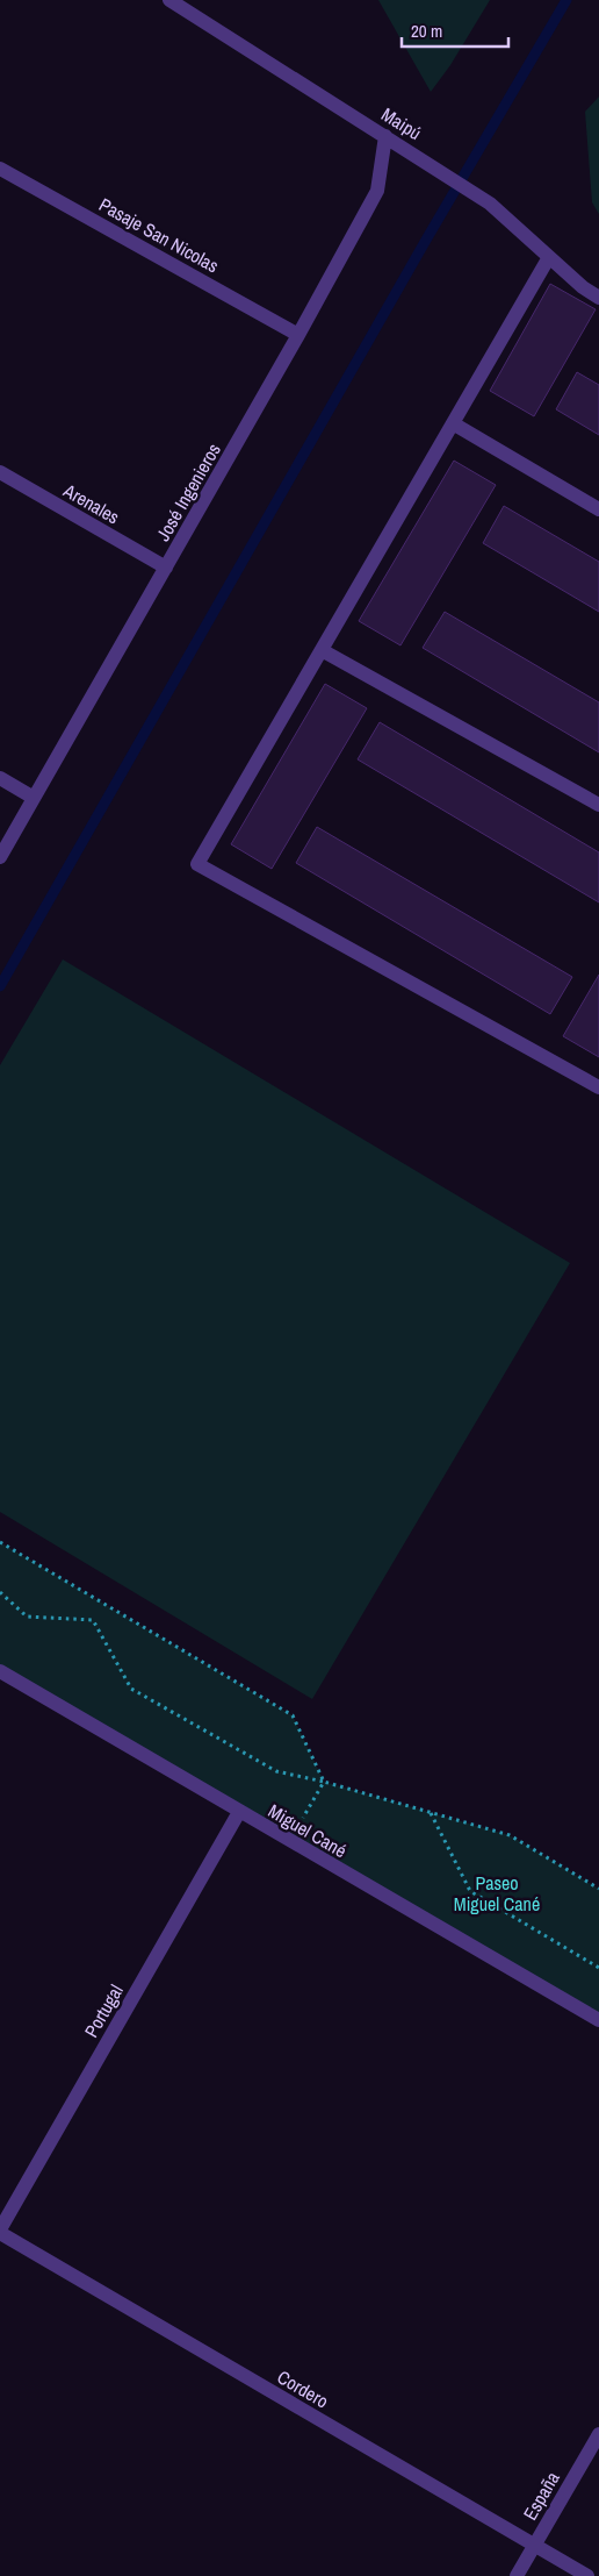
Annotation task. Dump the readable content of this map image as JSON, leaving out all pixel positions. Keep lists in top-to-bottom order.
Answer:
{
  "streets": {
    "street": [
      "Maipú",
      "Pasaje San Nicolas",
      "José Ingenieros",
      "Arenales",
      "Miguel Cané",
      "Portugal",
      "Cordero",
      "España"
    ]
  },
  "crossings": [
    ["Maipú", "José Ingenieros"],
    ["Pasaje San Nicolas", "José Ingenieros"],
    ["José Ingenieros", "Arenales"],
    ["Miguel Cané", "Portugal"],
    ["Portugal", "Cordero"],
    ["Cordero", "España"]
  ],
  "parks": ["Paseo Miguel Cané"],
  "scale_bar": "20 m"
}
